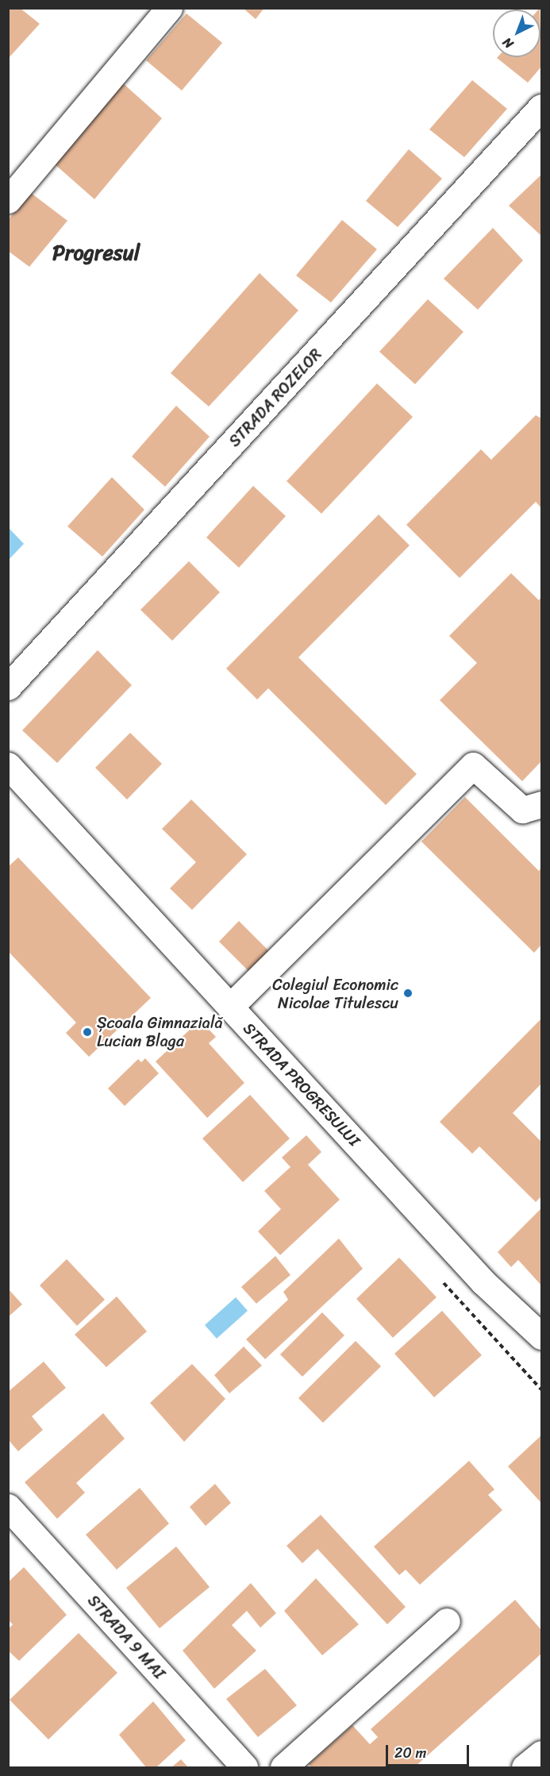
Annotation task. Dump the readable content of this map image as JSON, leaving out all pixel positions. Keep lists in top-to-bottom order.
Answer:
{
  "streets": {
    "street": ["STRADA ROZELOR", "STRADA PROGRESULUI", "STRADA 9 MAI"]
  },
  "districts": ["Progresul"],
  "places": ["Colegiul Economic Nicolae Titulescu", "Școala Gimnazială Lucian Blaga"],
  "scale_bar": "20 m",
  "north": "bottom left"
}
